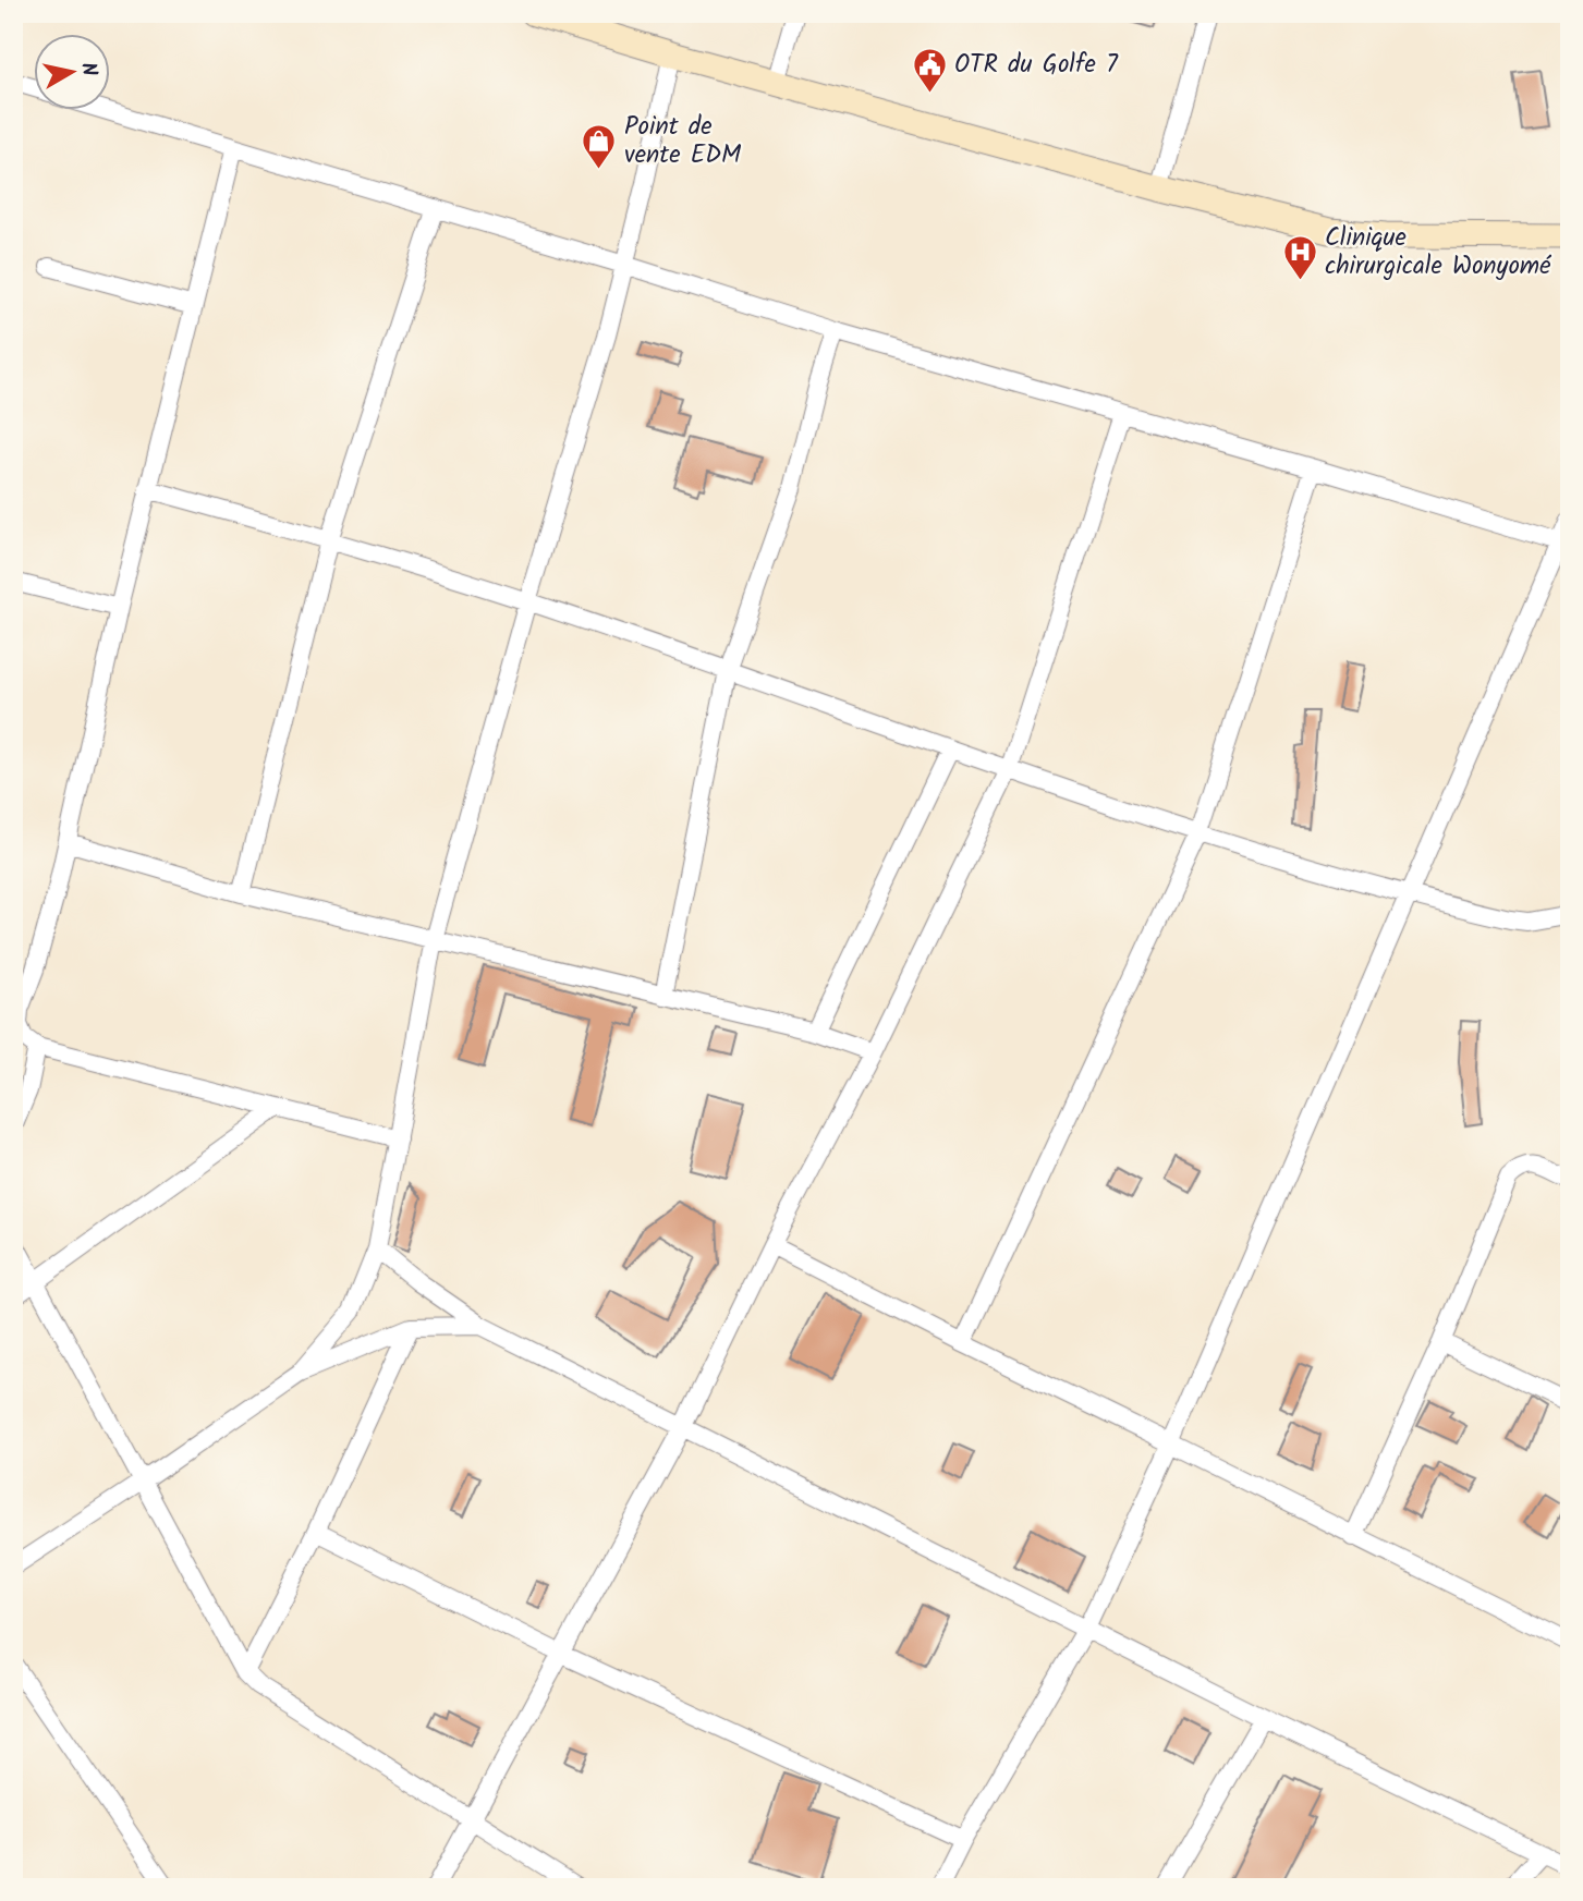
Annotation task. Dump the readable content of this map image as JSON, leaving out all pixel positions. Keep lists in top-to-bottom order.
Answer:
{
  "places": {
    "public building": ["OTR du Golfe 7"],
    "shop": ["Point de vente EDM"],
    "hospital": ["Clinique chirurgicale Wonyomé"]
  },
  "north": "right"
}
